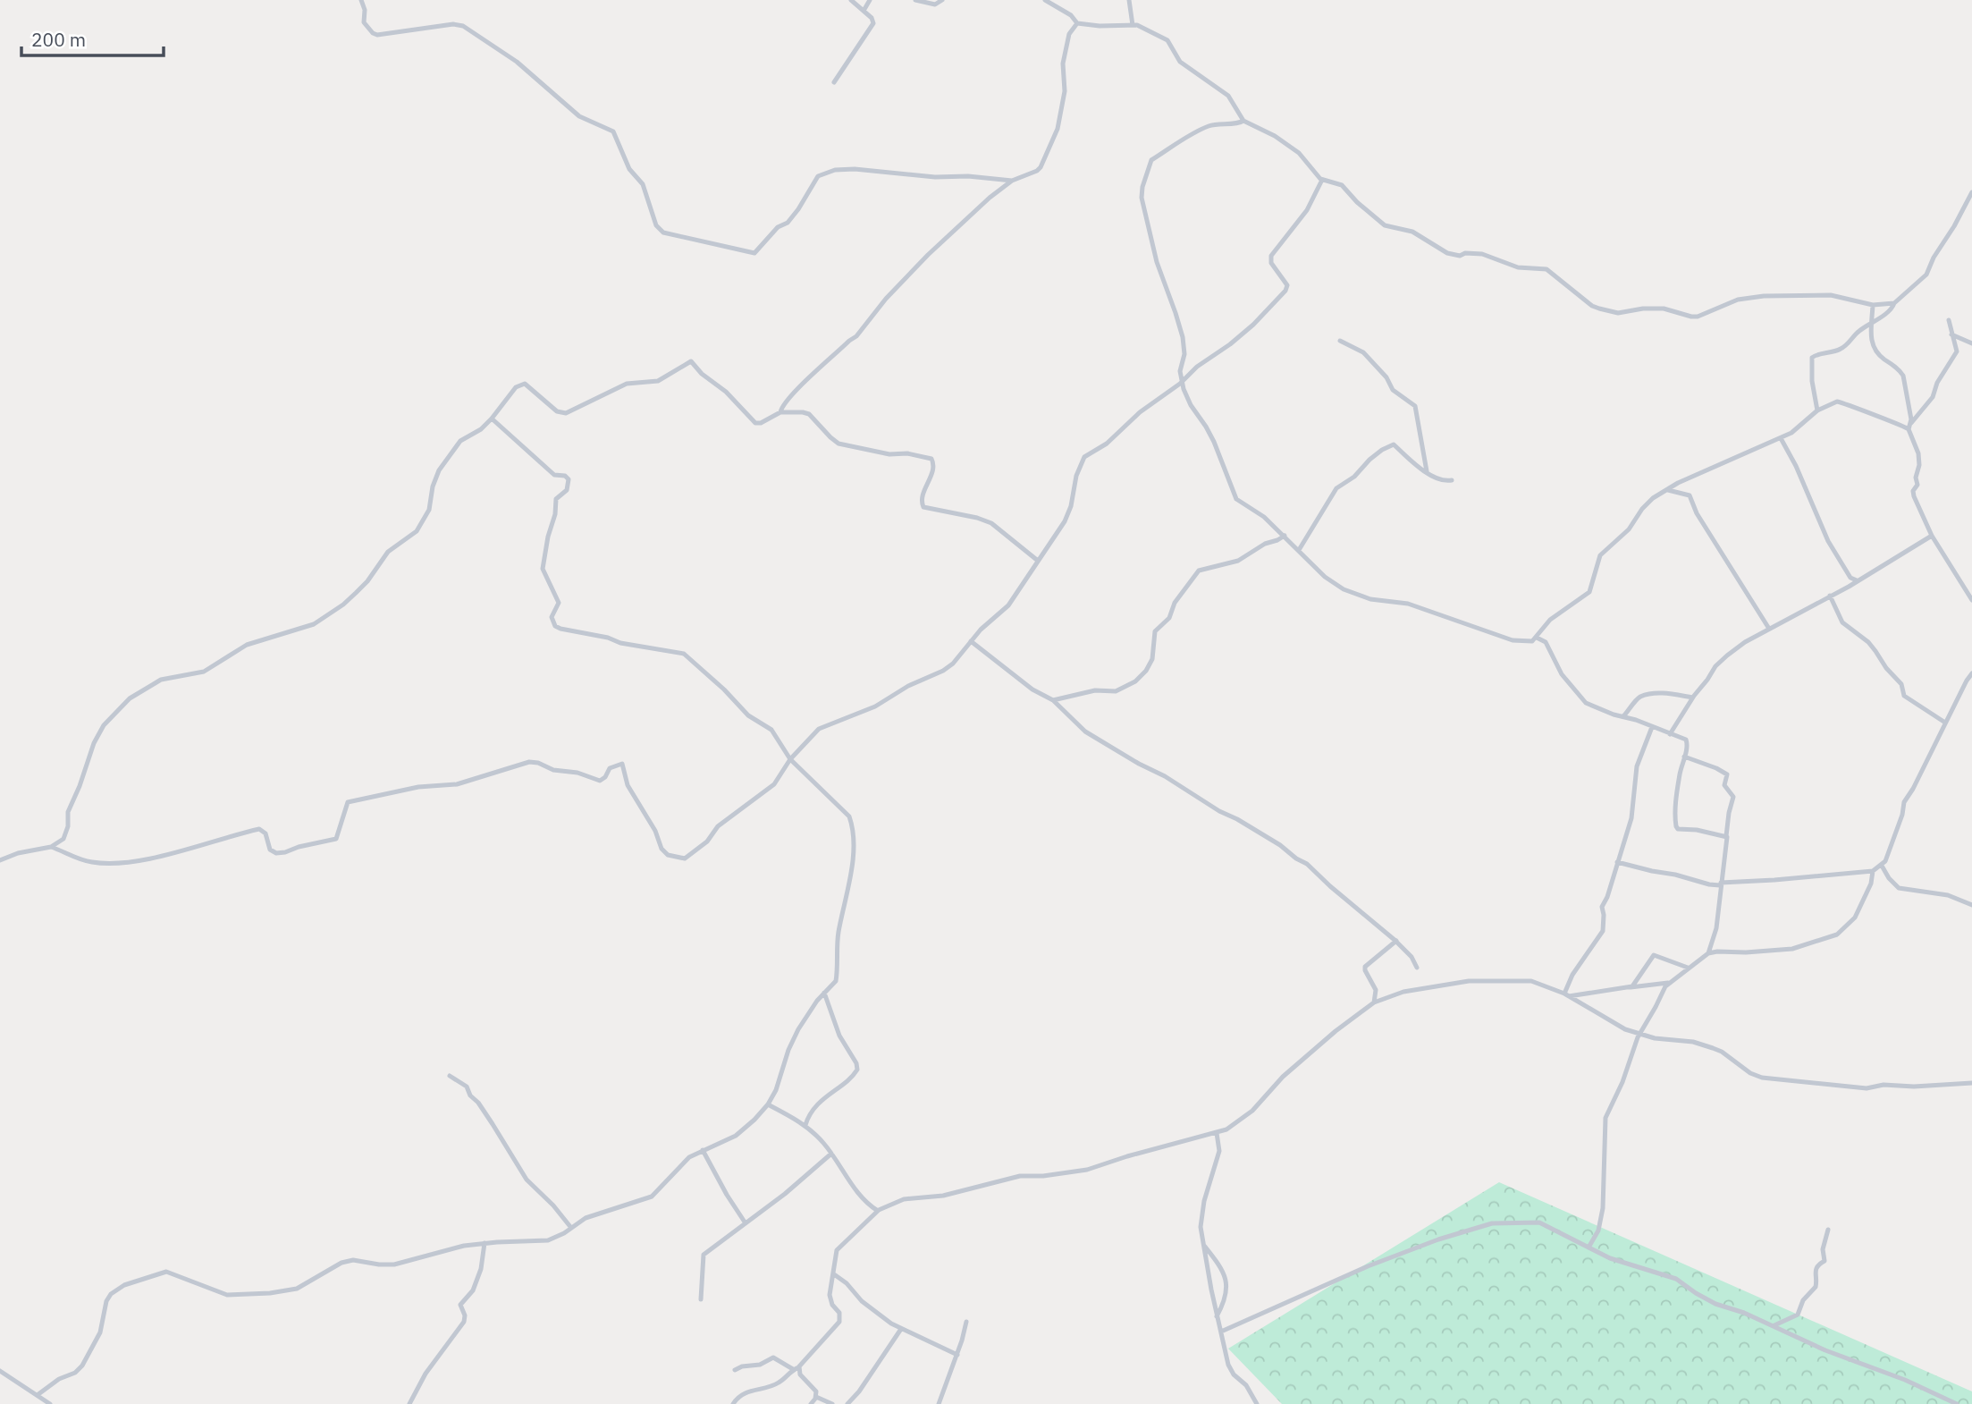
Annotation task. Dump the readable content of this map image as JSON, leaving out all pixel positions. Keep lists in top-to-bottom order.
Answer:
{
  "scale_bar": "200 m"
}
